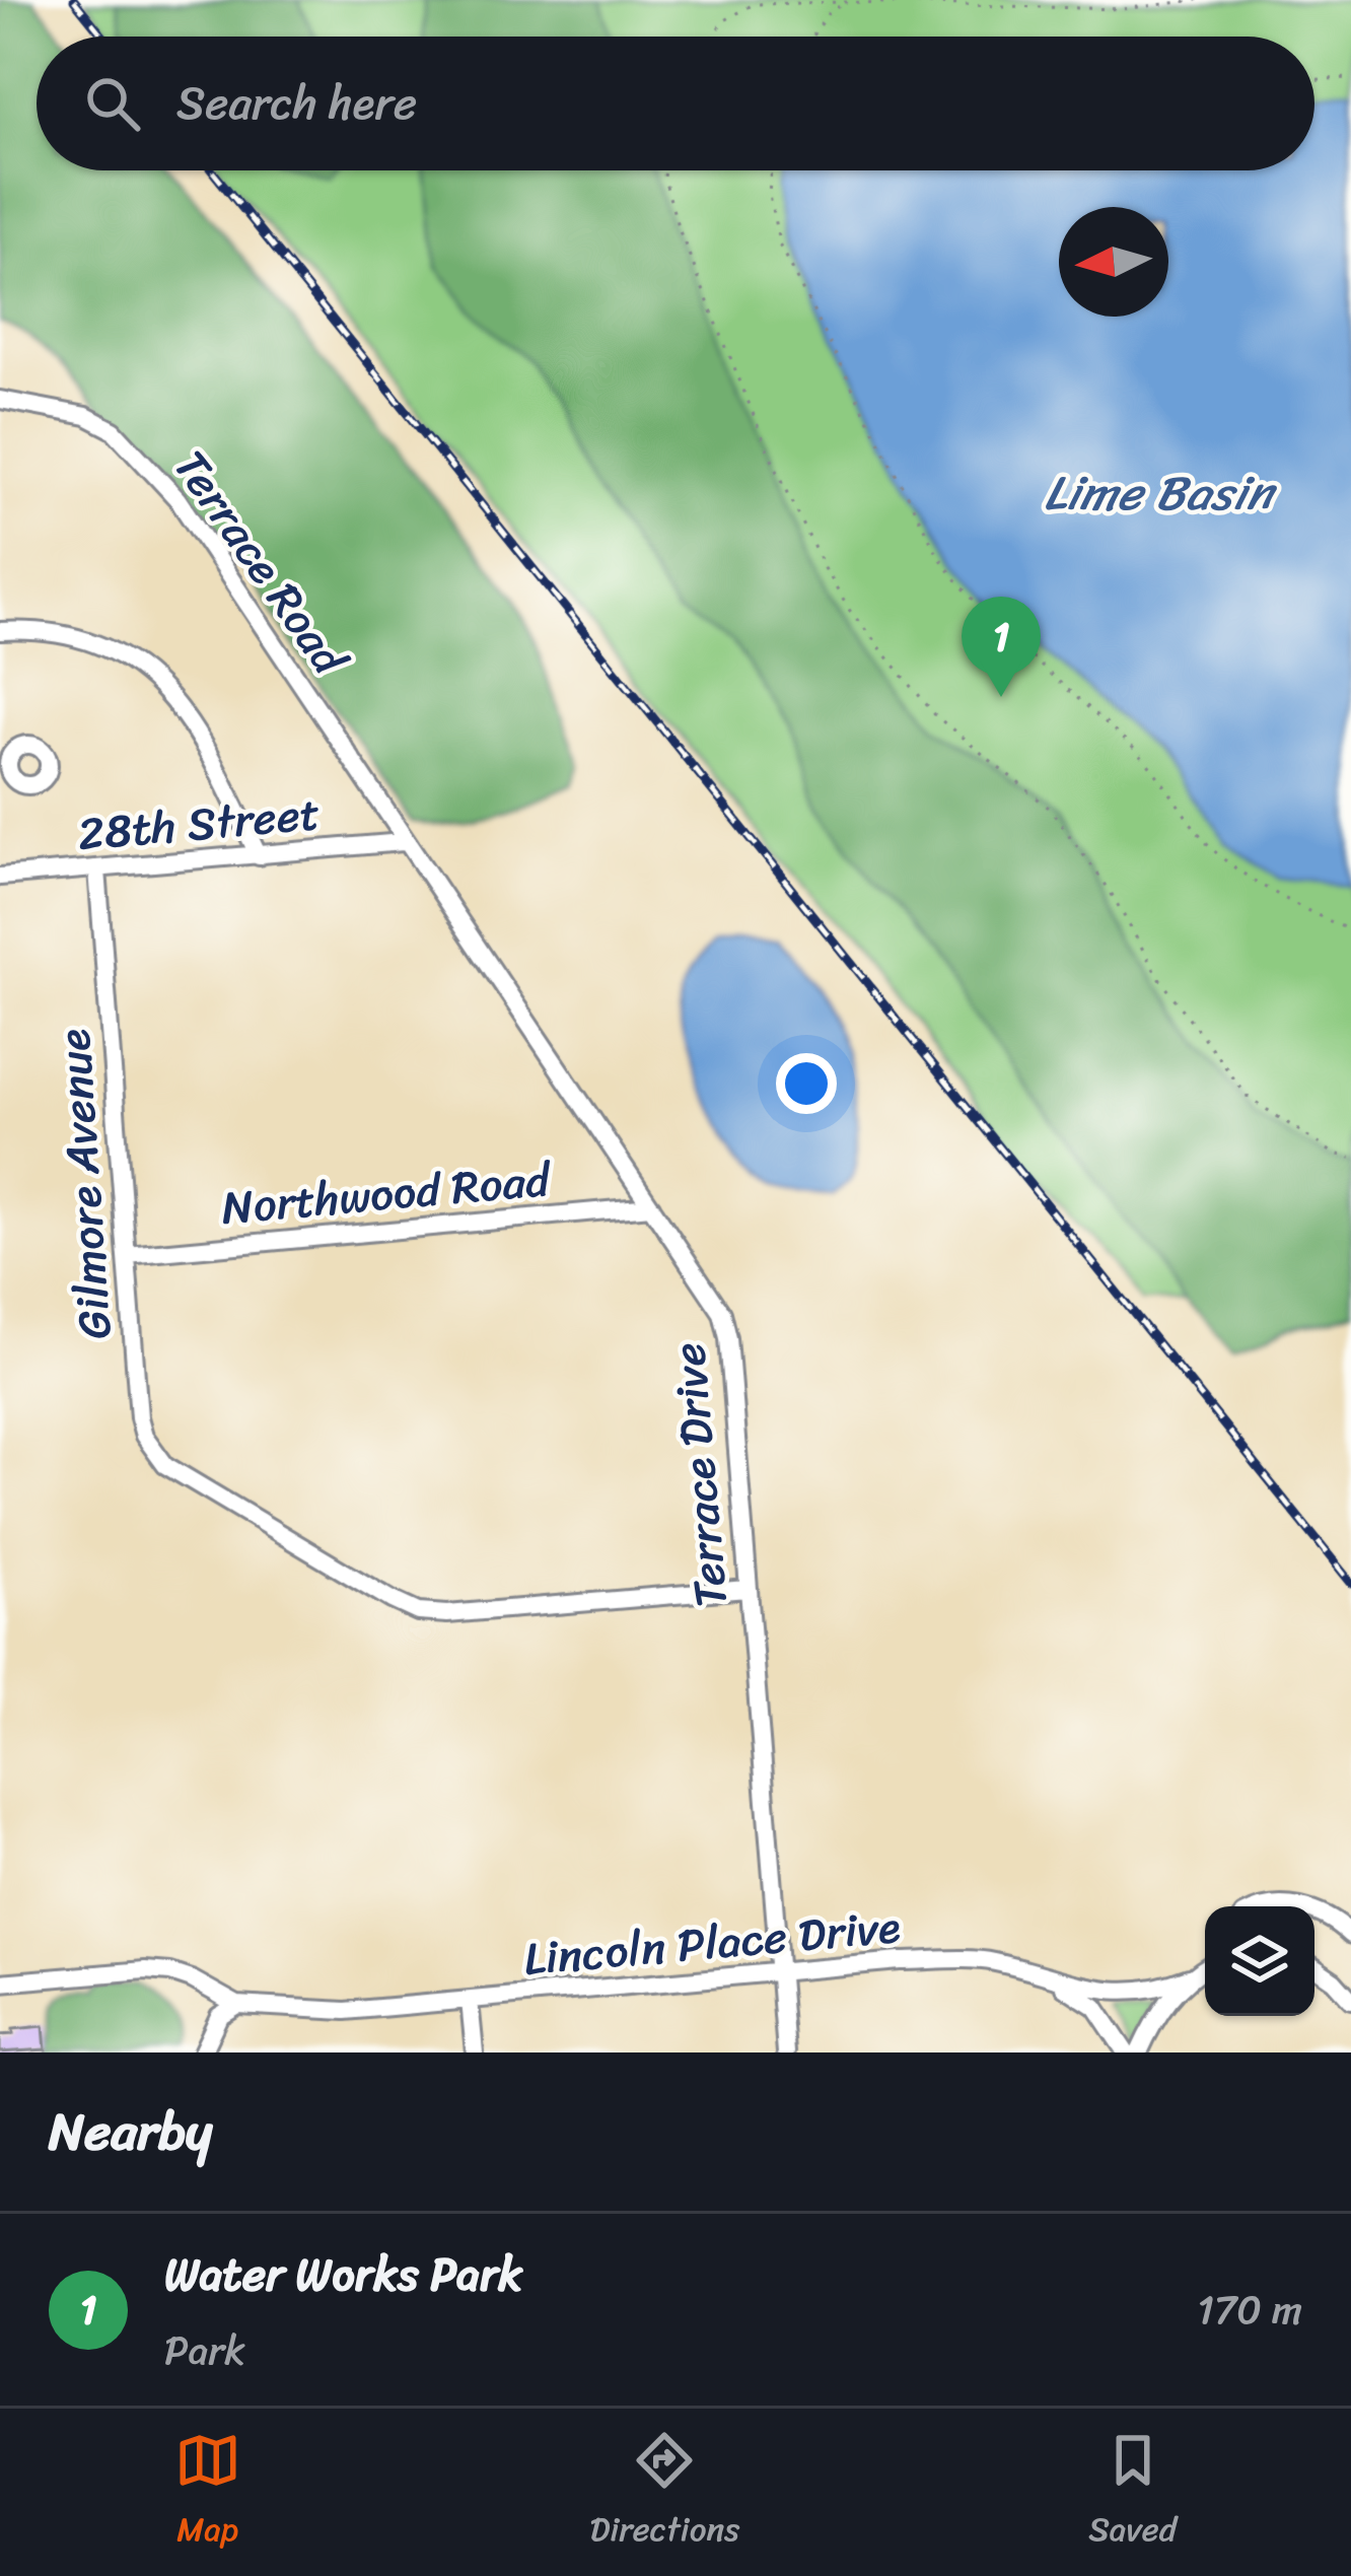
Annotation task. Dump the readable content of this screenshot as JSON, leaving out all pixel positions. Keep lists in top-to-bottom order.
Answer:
{
  "streets": {
    "street": [
      "Terrace Road",
      "28th Street",
      "Gilmore Avenue",
      "Northwood Road",
      "Terrace Drive",
      "Lincoln Place Drive"
    ]
  },
  "crossings": [
    ["Terrace Road", "28th Street"],
    ["Terrace Road", "Terrace Drive"],
    ["28th Street", "Gilmore Avenue"],
    ["28th Street", "Terrace Drive"],
    ["Gilmore Avenue", "Northwood Road"],
    ["Gilmore Avenue", "Terrace Drive"],
    ["Northwood Road", "Terrace Drive"],
    ["Terrace Drive", "Lincoln Place Drive"]
  ],
  "water": ["Lime Basin"],
  "north": "left",
  "page": {
    "search": "Search here",
    "pins": "1",
    "heading": "Nearby",
    "list": [
      {
        "mark": "1",
        "name": "Water Works Park",
        "note": "Park",
        "value": "170 m"
      }
    ],
    "nav": ["Map", "Directions", "Saved"]
  }
}
